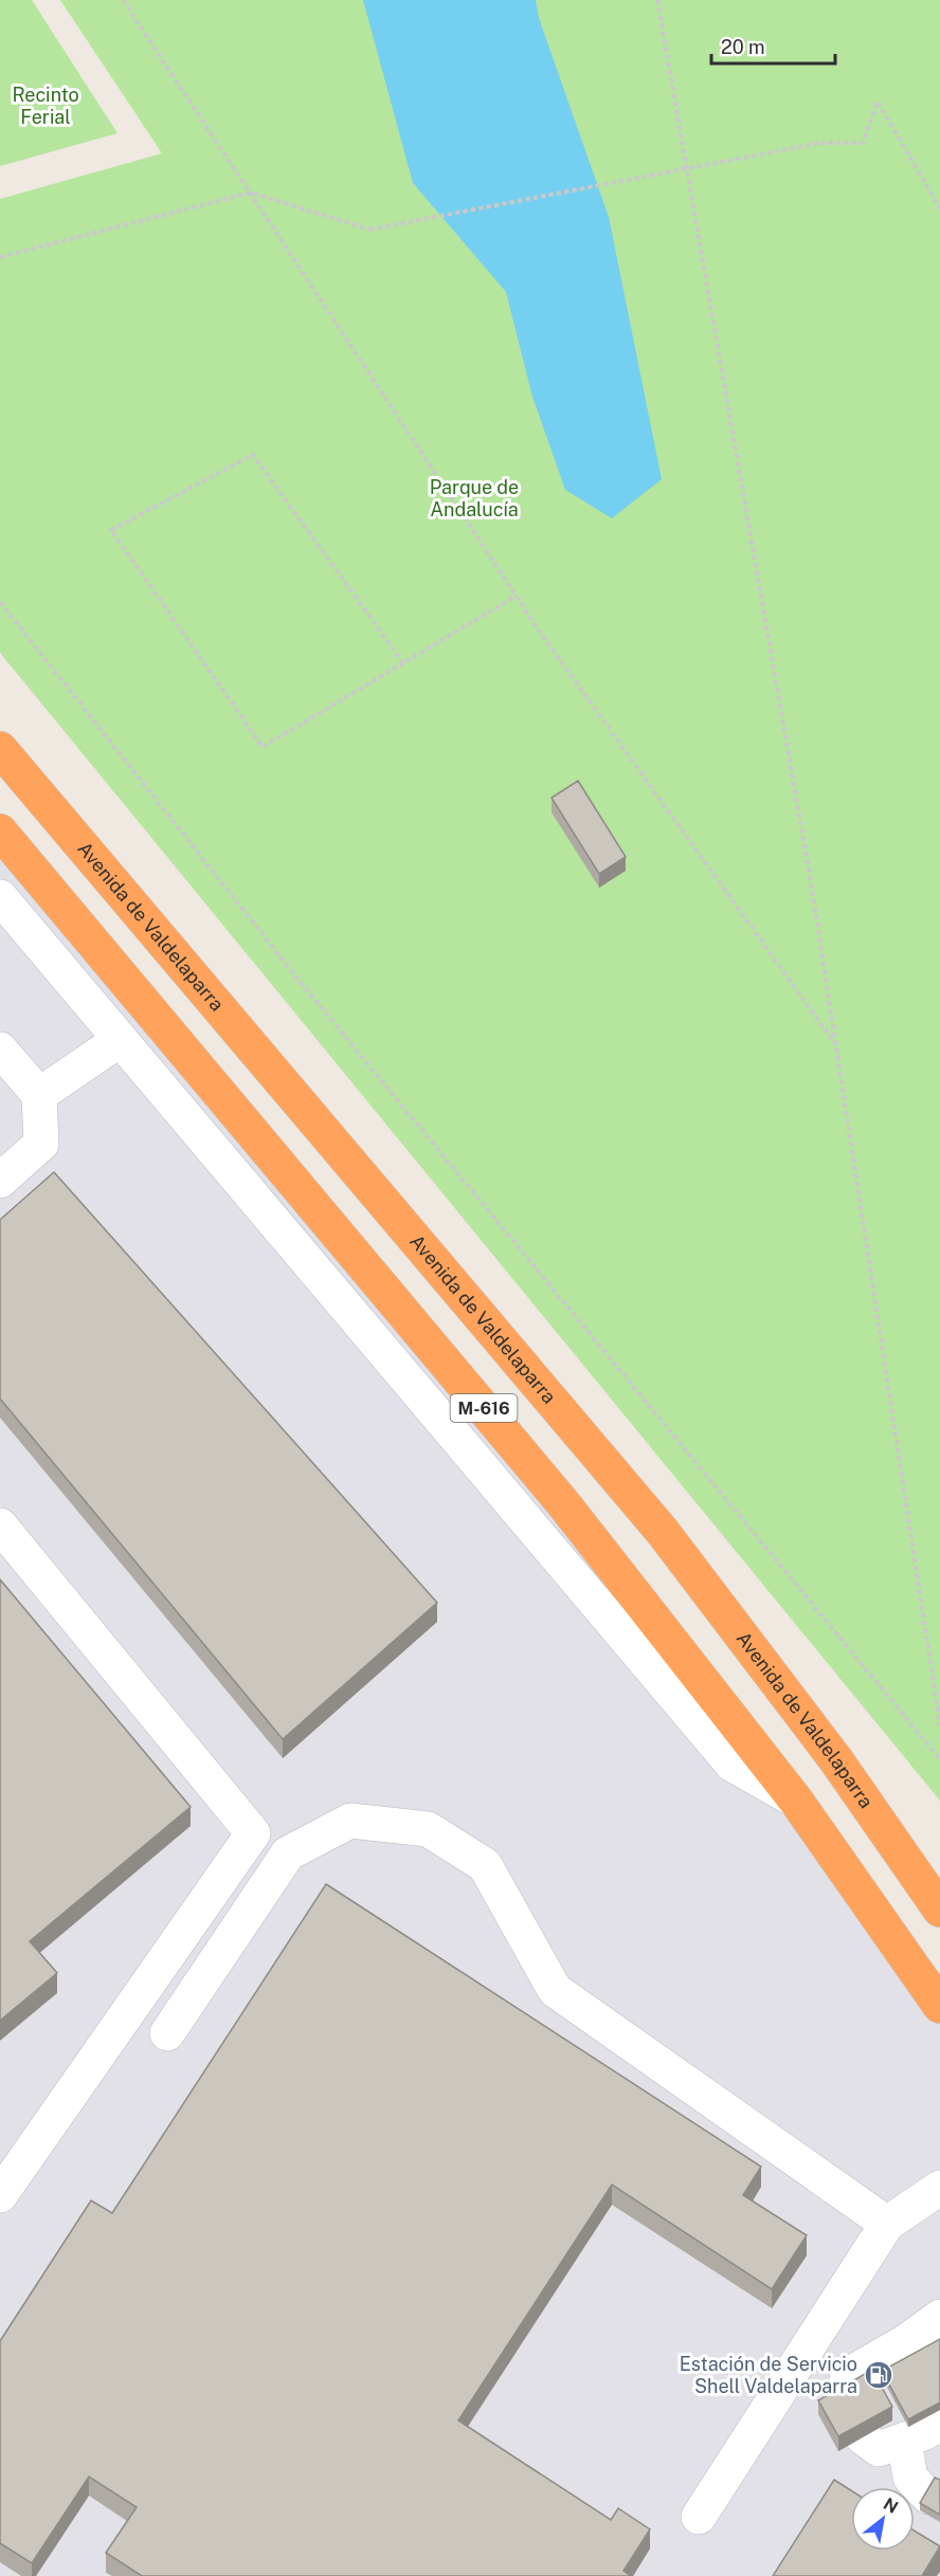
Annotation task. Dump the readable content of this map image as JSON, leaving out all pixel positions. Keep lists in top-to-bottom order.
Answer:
{
  "streets": {
    "highway": ["Avenida de Valdelaparra", "M-616"]
  },
  "parks": ["Recinto Ferial", "Parque de Andalucía"],
  "places": {
    "fuel station": ["Estación de Servicio Shell Valdelaparra"]
  },
  "scale_bar": "20 m",
  "north": "top right"
}
